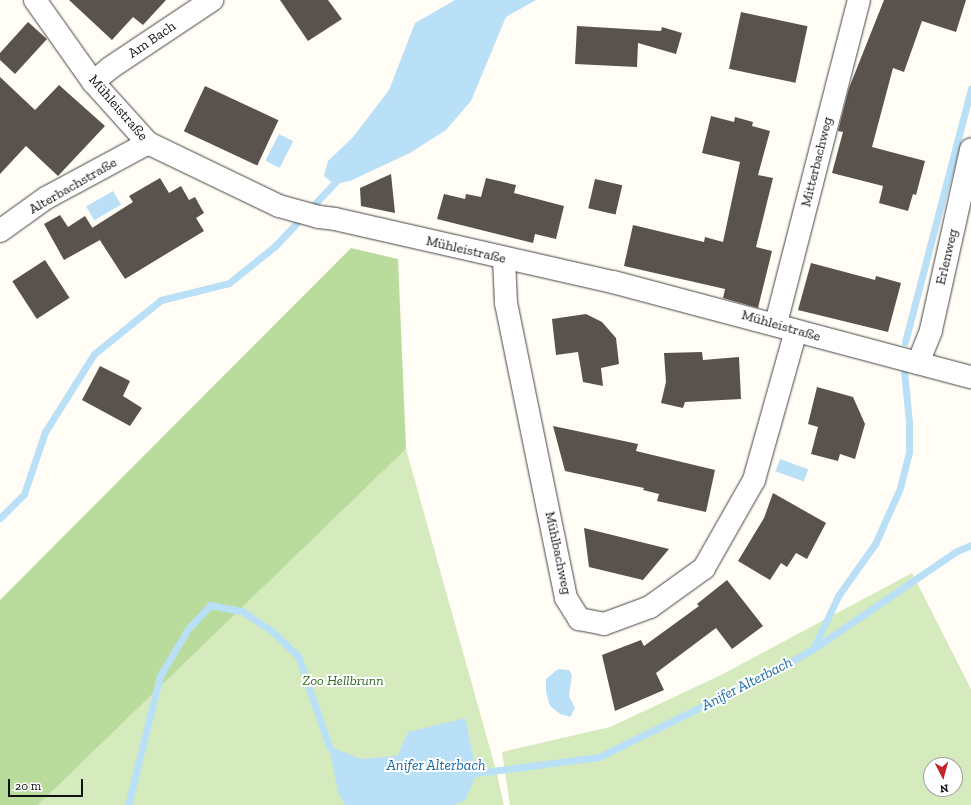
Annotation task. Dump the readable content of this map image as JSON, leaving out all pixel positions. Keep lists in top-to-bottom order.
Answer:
{
  "streets": {
    "street": [
      "Am Bach",
      "Mühleistraße",
      "Mitterbachweg",
      "Alterbachstraße",
      "Erlenweg",
      "Mühlbachweg"
    ]
  },
  "crossings": [
    ["Am Bach", "Mühleistraße"],
    ["Mühleistraße", "Mitterbachweg"],
    ["Mühleistraße", "Alterbachstraße"],
    ["Mühleistraße", "Erlenweg"],
    ["Mühleistraße", "Mühlbachweg"]
  ],
  "water": ["Anifer Alterbach"],
  "parks": ["Zoo Hellbrunn"],
  "scale_bar": "20 m",
  "north": "bottom"
}
